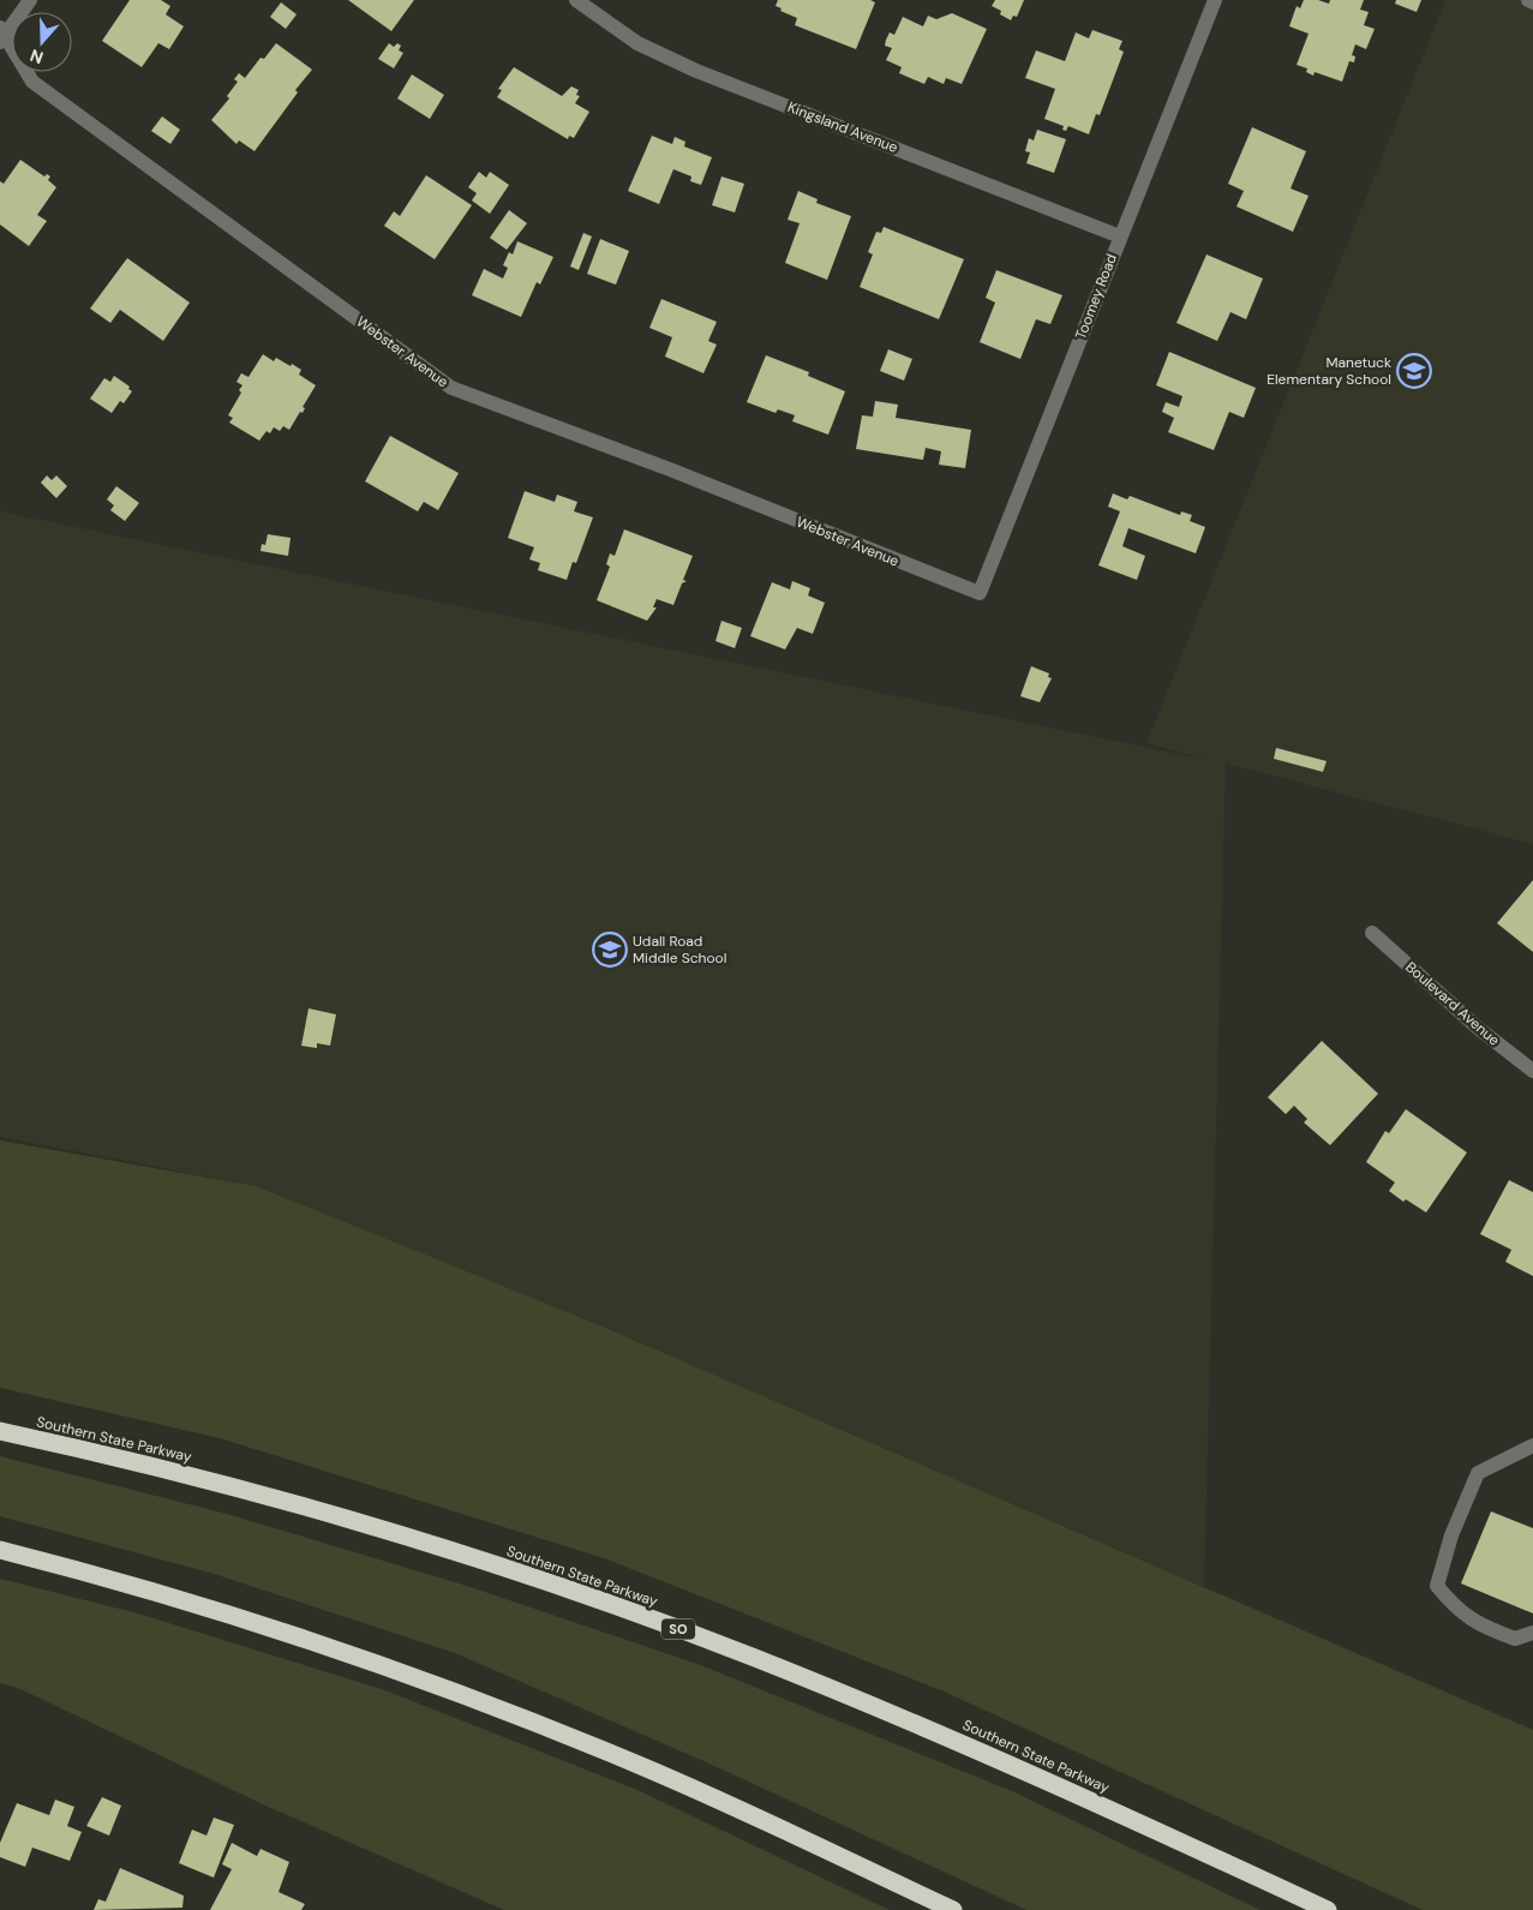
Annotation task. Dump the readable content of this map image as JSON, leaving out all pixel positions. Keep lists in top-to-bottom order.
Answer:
{
  "streets": {
    "highway": ["Southern State Parkway", "SO"],
    "street": [
      "Kingsland Avenue",
      "Toomey Road",
      "Webster Avenue",
      "Boulevard Avenue"
    ]
  },
  "crossings": [
    ["Kingsland Avenue", "Toomey Road"],
    ["Toomey Road", "Webster Avenue"]
  ],
  "places": {
    "school or university": ["Manetuck Elementary School", "Udall Road Middle School"]
  },
  "north": "bottom"
}
